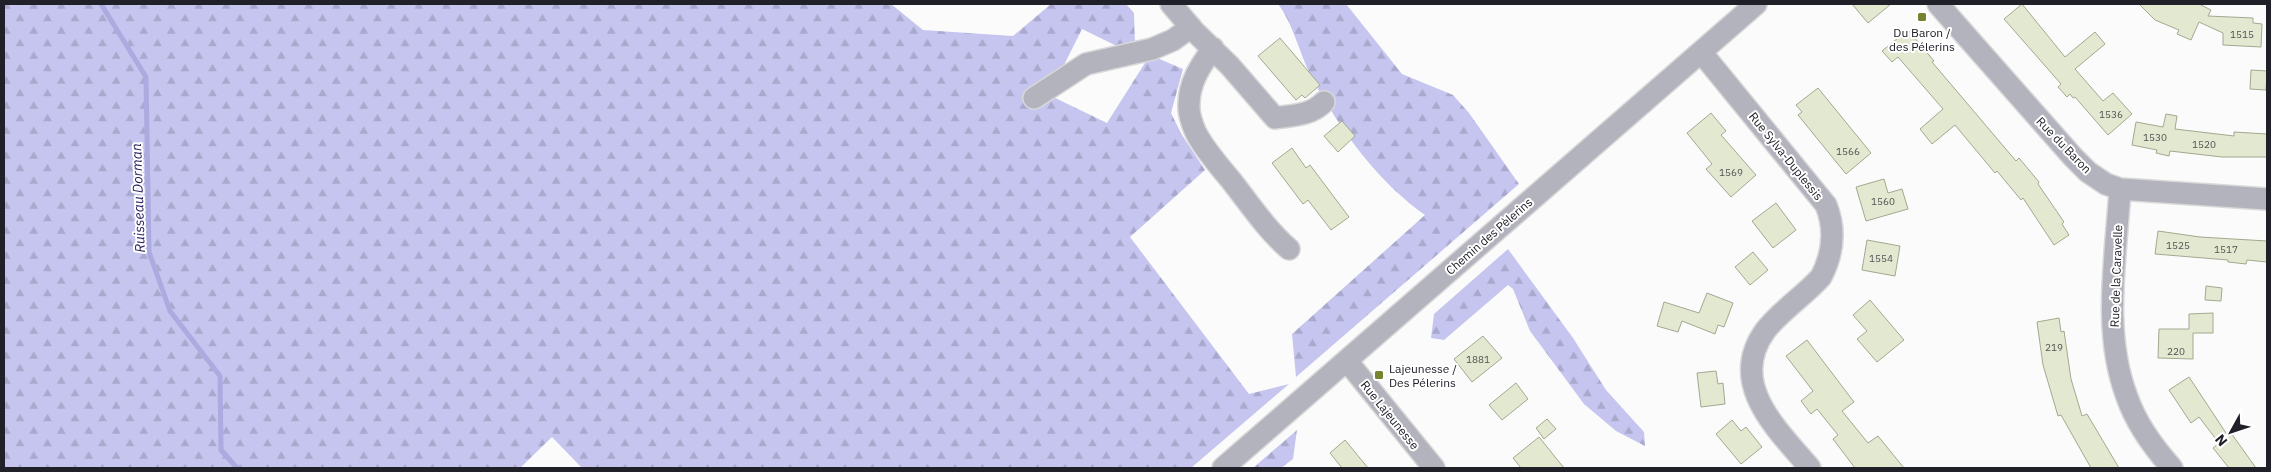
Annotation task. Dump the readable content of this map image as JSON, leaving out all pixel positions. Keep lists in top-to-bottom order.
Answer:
{
  "streets": {
    "street": [
      "Rue du Baron",
      "Rue Sylva-Duplessis",
      "Chemin des Pèlerins",
      "Rue de la Caravelle",
      "Rue Lajeunesse"
    ]
  },
  "crossings": [
    ["Rue du Baron", "Rue de la Caravelle"],
    ["Rue Sylva-Duplessis", "Chemin des Pèlerins"],
    ["Chemin des Pèlerins", "Rue Lajeunesse"]
  ],
  "water": ["Ruisseau Dorman"],
  "places": {
    "transit": ["Du Baron / des Pélerins", "Lajeunesse / Des Pélerins"]
  },
  "house_numbers": [
    "1515",
    "1536",
    "1530",
    "1520",
    "1566",
    "1569",
    "1560",
    "1525",
    "1517",
    "1554",
    "219",
    "220",
    "1881"
  ],
  "north": "bottom left"
}
